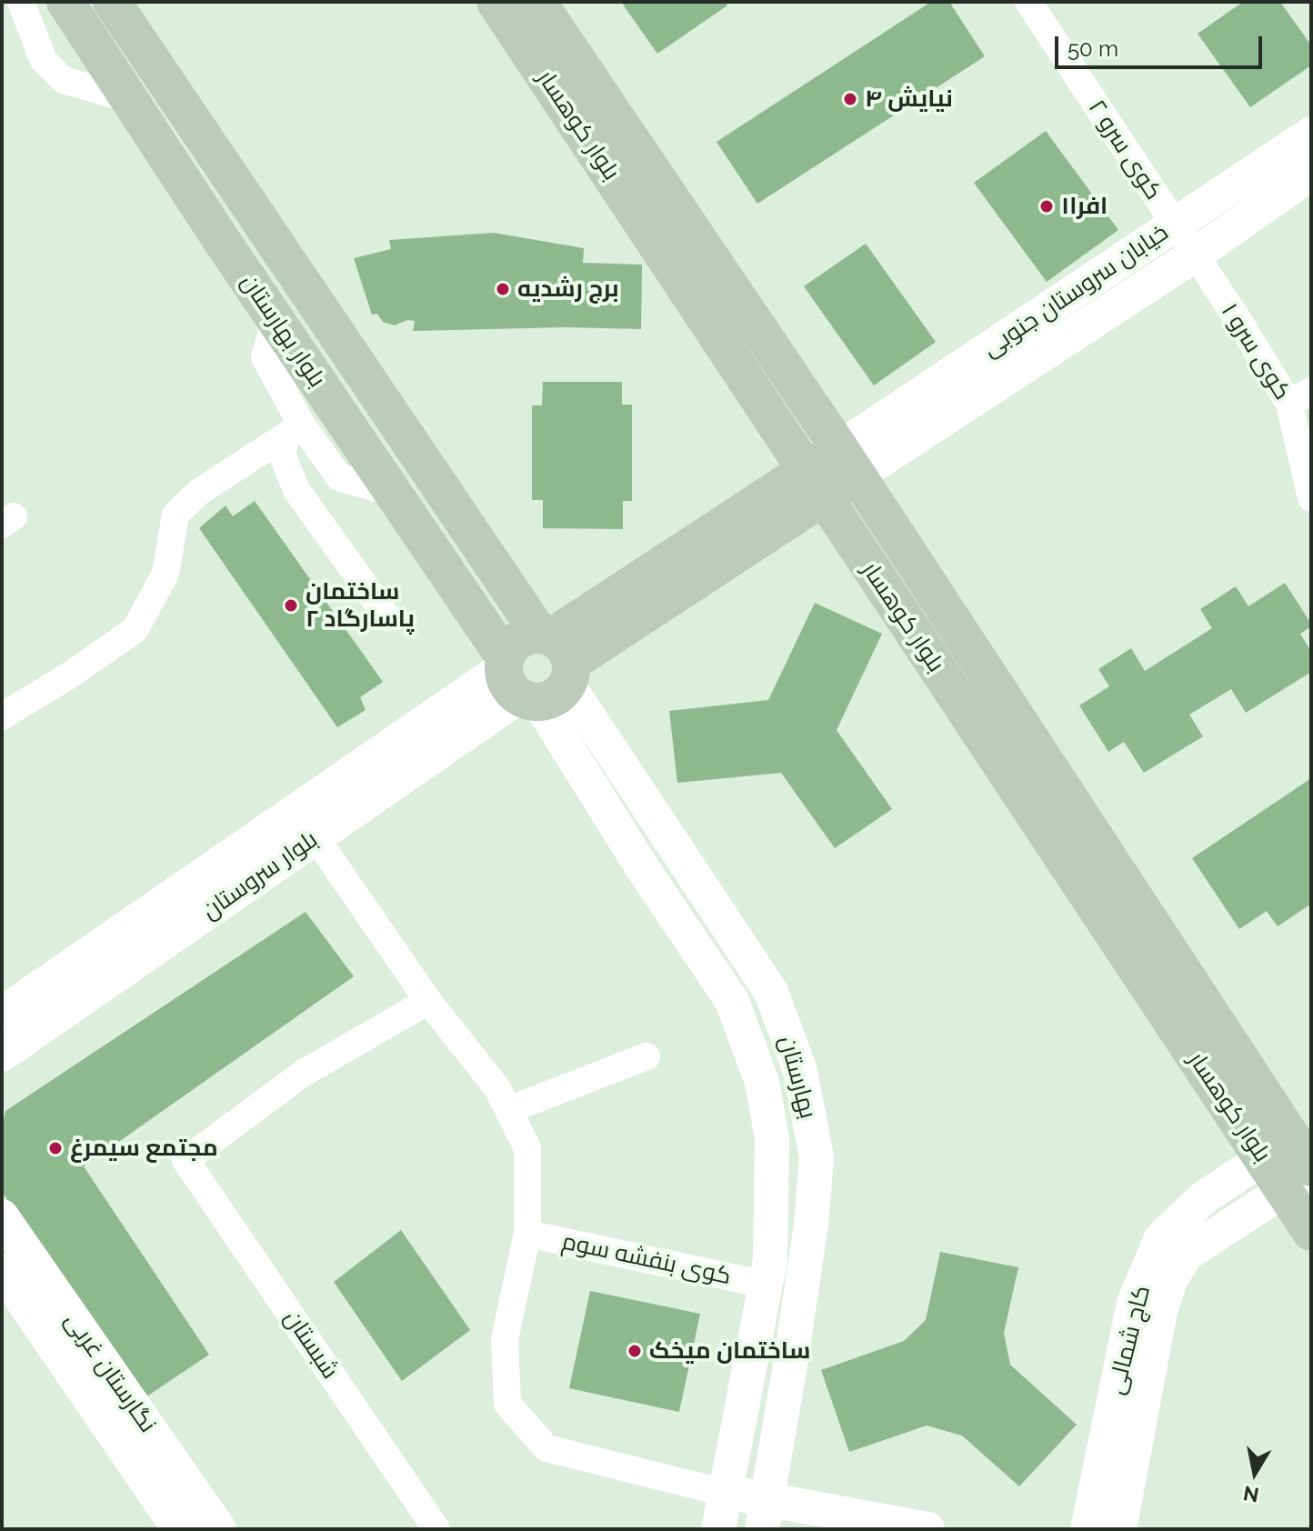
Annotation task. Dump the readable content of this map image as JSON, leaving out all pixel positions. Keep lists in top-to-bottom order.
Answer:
{
  "streets": {
    "main road": ["بلوار کوهسار", "بلوار بهارستان"],
    "street": [
      "کوی سرو ۲",
      "خیابان سروستان جنوبی",
      "کوی سرو ۱",
      "بلوار سروستان",
      "بهارستان",
      "کوی بنفشه سوم",
      "کاج شمالی",
      "شبستان",
      "نگارستان غربی"
    ]
  },
  "crossings": [
    ["بلوار کوهسار", "خیابان سروستان جنوبی"],
    ["بلوار کوهسار", "کاج شمالی"],
    ["کوی سرو ۲", "خیابان سروستان جنوبی"],
    ["کوی سرو ۲", "کوی سرو ۱"],
    ["خیابان سروستان جنوبی", "کوی سرو ۱"],
    ["بلوار بهارستان", "بلوار سروستان"],
    ["بلوار بهارستان", "بهارستان"],
    ["بلوار سروستان", "بهارستان"],
    ["بهارستان", "کوی بنفشه سوم"]
  ],
  "places": [
    "نیایش ۴",
    "افرا۱",
    "برج رشدیه",
    "ساختمان پاسارگاد ۲",
    "مجتمع سیمرغ",
    "ساختمان میخک"
  ],
  "scale_bar": "50 m",
  "north": "bottom"
}
